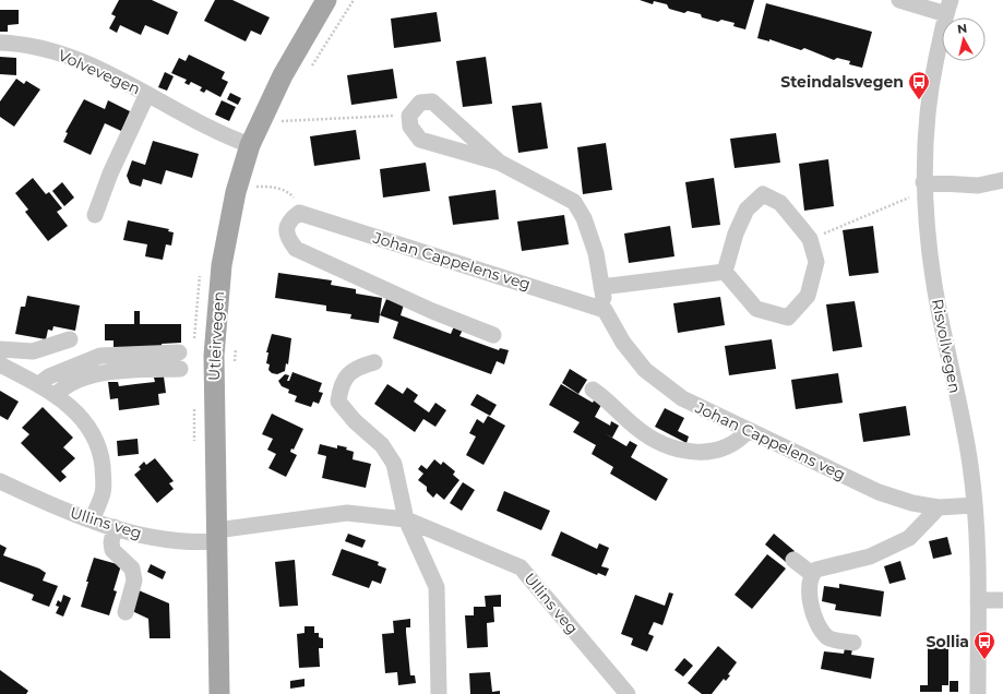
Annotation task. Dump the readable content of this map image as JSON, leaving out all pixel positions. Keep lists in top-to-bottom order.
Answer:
{
  "streets": {
    "main road": ["Utleirvegen"],
    "street": [
      "Volvevegen",
      "Johan Cappelens veg",
      "Risvollvegen",
      "Ullins veg"
    ]
  },
  "crossings": [
    ["Volvevegen", "Utleirvegen"],
    ["Johan Cappelens veg", "Risvollvegen"],
    ["Utleirvegen", "Ullins veg"]
  ],
  "places": {
    "bus stop": ["Steindalsvegen", "Sollia"]
  },
  "north": "top"
}
